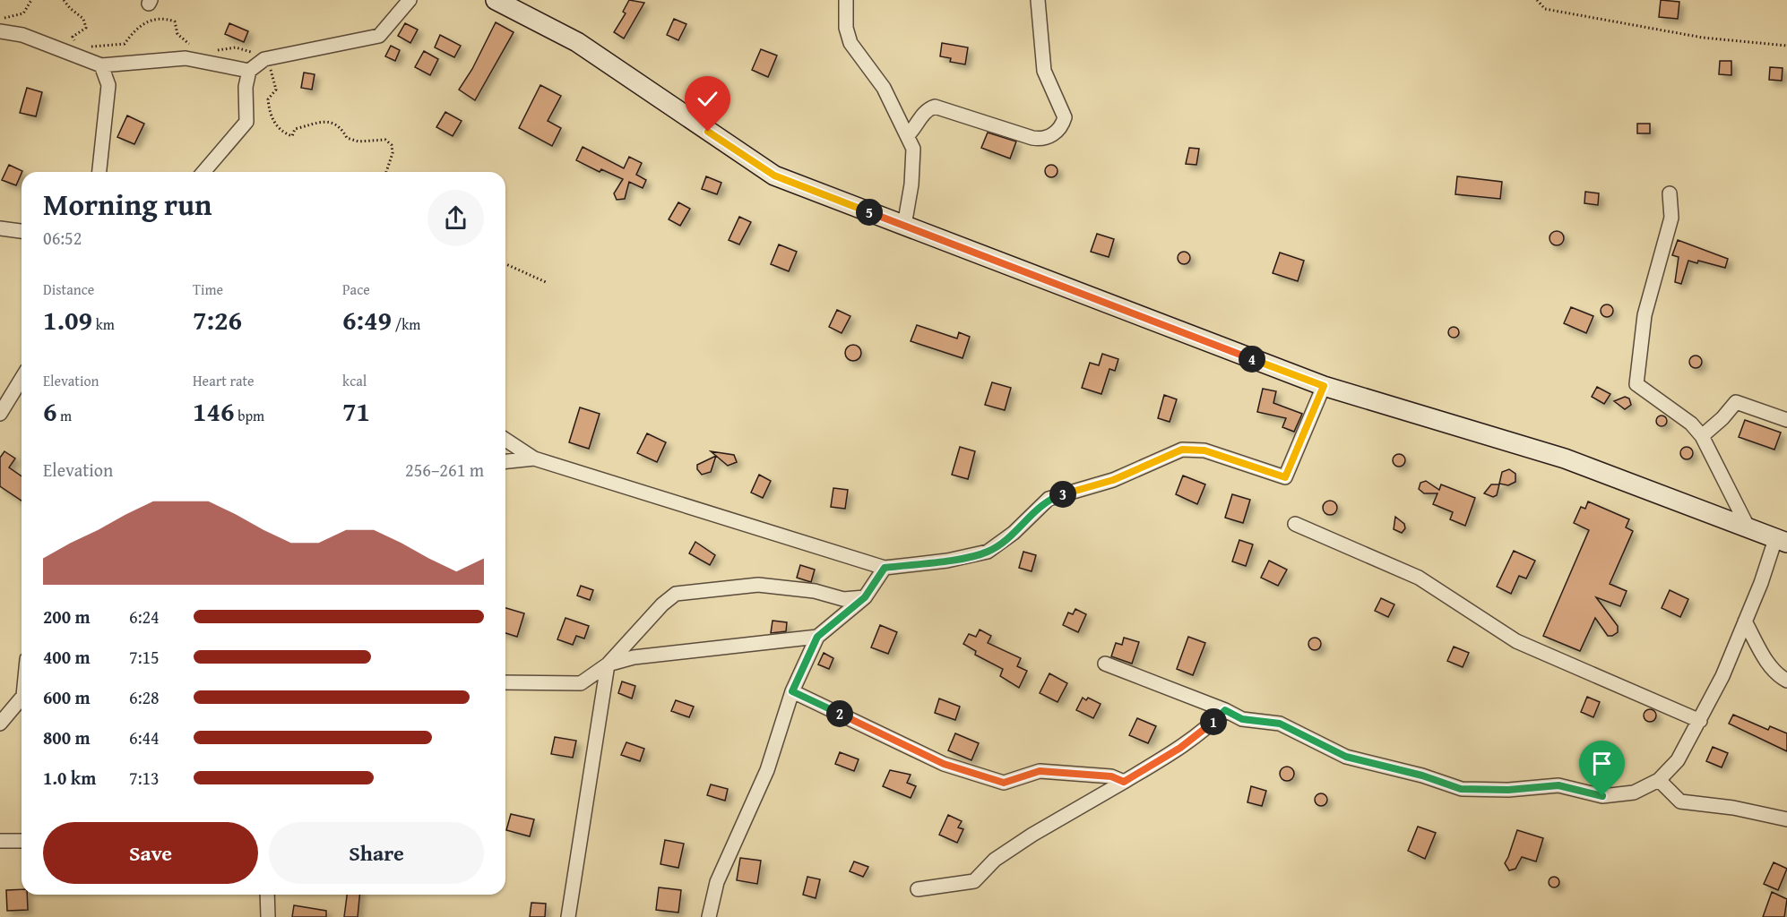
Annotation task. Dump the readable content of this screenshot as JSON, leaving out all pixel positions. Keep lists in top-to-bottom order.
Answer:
{
  "page": {
    "heading": ["Morning run", "06:52"],
    "pins": [
      "5",
      "4",
      "3",
      "2",
      "1"
    ],
    "stats": [
      ["Distance", "1.09 km"],
      ["Time", "7:26"],
      ["Pace", "6:49 /km"],
      ["Elevation", "6 m"],
      ["Heart rate", "146 bpm"],
      ["kcal", "71"]
    ],
    "chart": ["Elevation", "256–261 m"],
    "list": [
      {
        "name": "200 m",
        "note": "6:24"
      },
      {
        "name": "400 m",
        "note": "7:15"
      },
      {
        "name": "600 m",
        "note": "6:28"
      },
      {
        "name": "800 m",
        "note": "6:44"
      },
      {
        "name": "1.0 km",
        "note": "7:13"
      }
    ],
    "buttons": ["Save", "Share"]
  }
}
